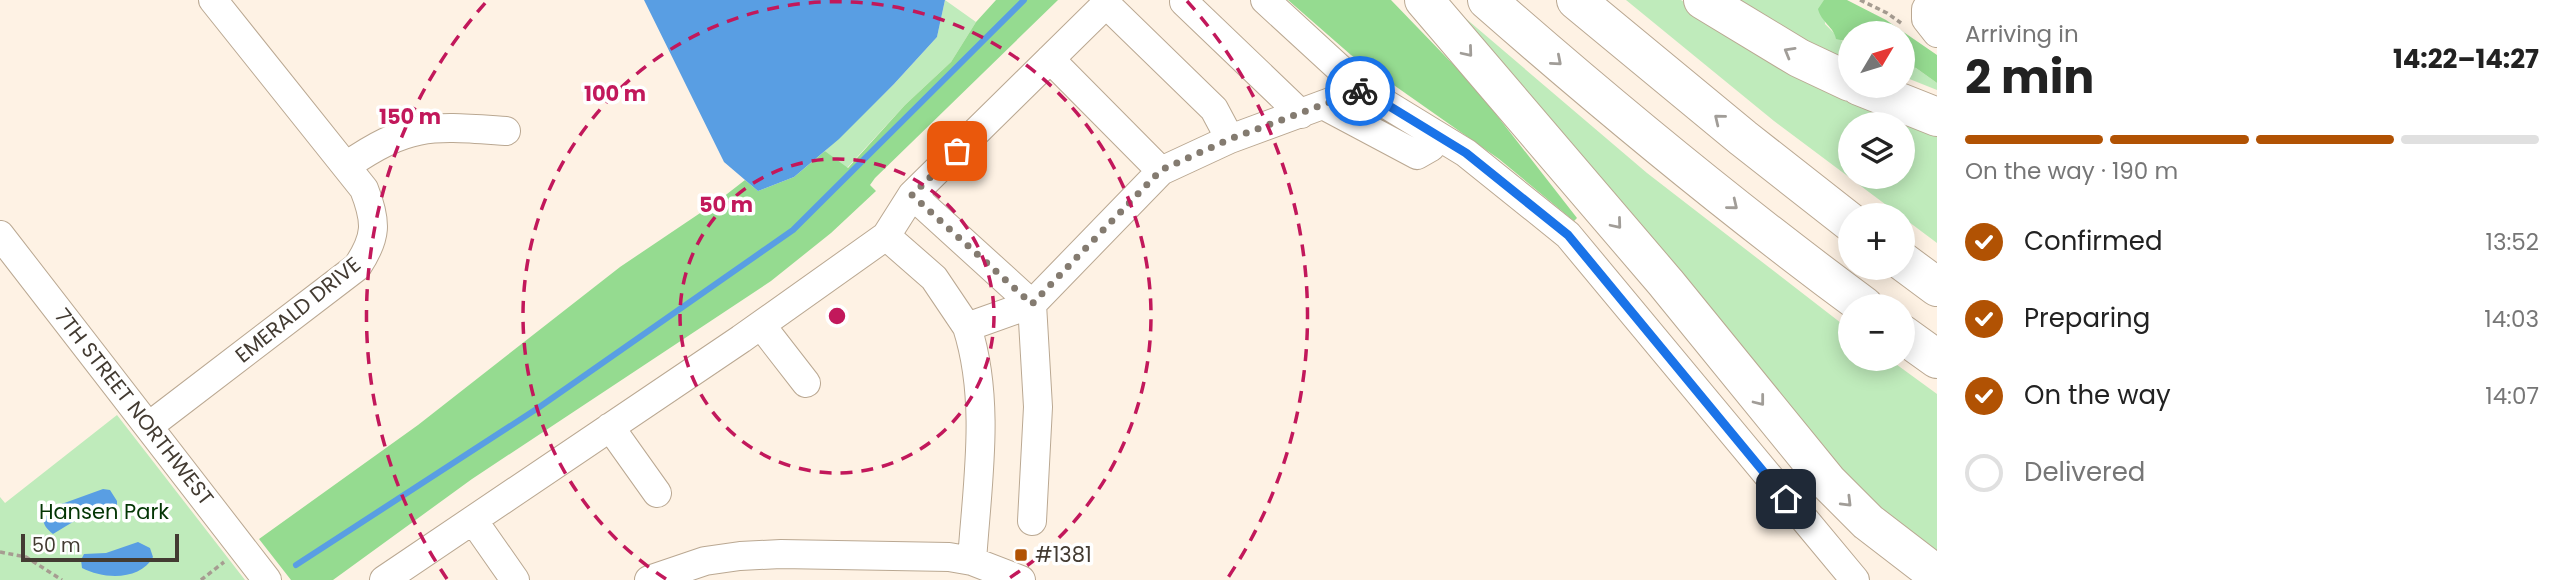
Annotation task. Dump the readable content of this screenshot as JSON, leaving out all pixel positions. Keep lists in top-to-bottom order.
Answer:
{
  "streets": {
    "street": ["EMERALD DRIVE", "7TH STREET NORTHWEST"]
  },
  "crossings": [
    ["EMERALD DRIVE", "7TH STREET NORTHWEST"]
  ],
  "parks": ["Hansen Park"],
  "places": {
    "transit": ["#1381"]
  },
  "scale_bar": "50 m",
  "north": "top right",
  "page": {
    "heading": ["2 min", "Arriving in", "14:22–14:27"],
    "map_buttons": ["+", "−"],
    "bar": "On the way · 190 m",
    "list": [
      ["Confirmed", "13:52"],
      ["Preparing", "14:03"],
      ["On the way", "14:07"],
      "Delivered"
    ],
    "scale": "50 m"
  },
  "rings": ["100 m", "150 m", "50 m"]
}
